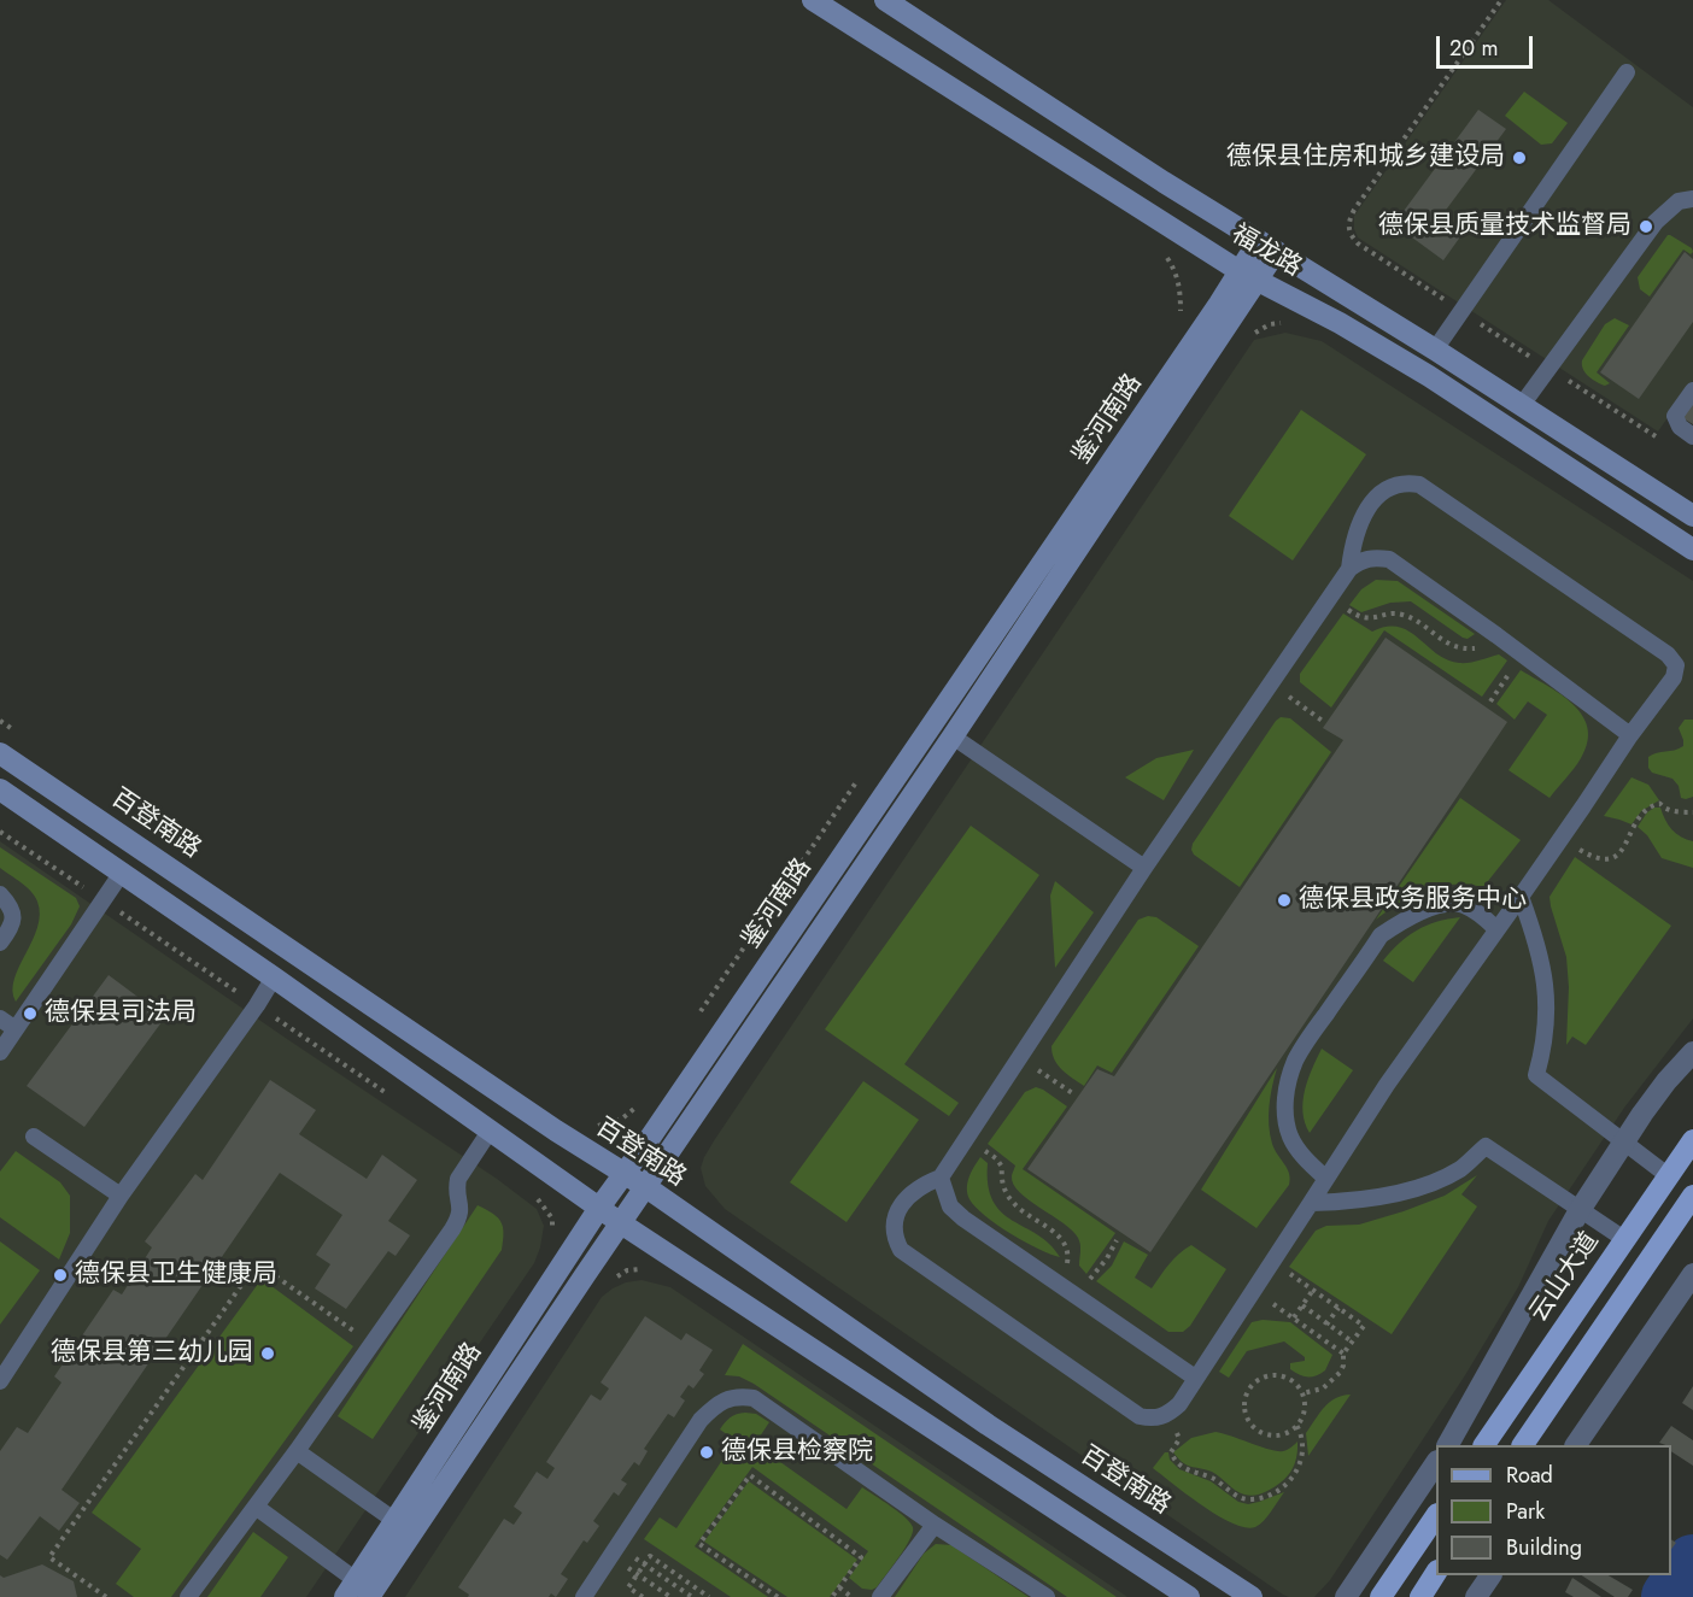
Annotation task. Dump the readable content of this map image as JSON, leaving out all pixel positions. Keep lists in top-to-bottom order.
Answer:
{
  "streets": {
    "main road": ["云山大道"],
    "street": ["福龙路", "鉴河南路", "百登南路"]
  },
  "crossings": [
    ["福龙路", "鉴河南路"],
    ["鉴河南路", "百登南路"]
  ],
  "places": [
    "德保县住房和城乡建设局",
    "德保县质量技术监督局",
    "德保县政务服务中心",
    "德保县司法局",
    "德保县卫生健康局",
    "德保县第三幼儿园",
    "德保县检察院"
  ],
  "legend": ["Road", "Park", "Building"],
  "scale_bar": "20 m"
}
